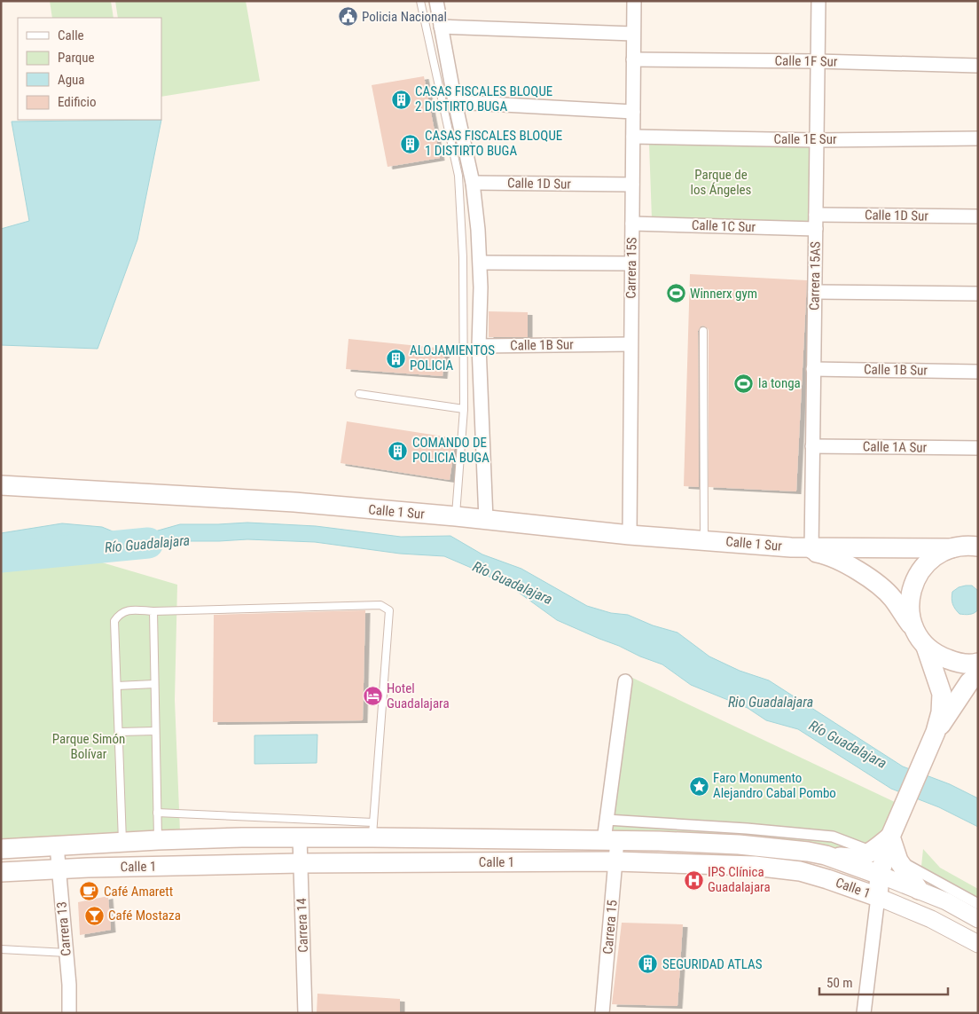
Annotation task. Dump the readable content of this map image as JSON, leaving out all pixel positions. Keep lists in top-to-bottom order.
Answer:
{
  "streets": {
    "main road": ["Calle 1 Sur", "Calle 1"],
    "street": [
      "Calle 1F Sur",
      "Calle 1E Sur",
      "Calle 1D Sur",
      "Calle 1C Sur",
      "Carrera 15S",
      "Carrera 15AS",
      "Calle 1B Sur",
      "Calle 1A Sur",
      "Carrera 14",
      "Carrera 15",
      "Carrera 13"
    ]
  },
  "crossings": [
    ["Calle 1F Sur", "Carrera 15S"],
    ["Calle 1F Sur", "Carrera 15AS"],
    ["Calle 1E Sur", "Carrera 15S"],
    ["Calle 1E Sur", "Carrera 15AS"],
    ["Calle 1D Sur", "Carrera 15S"],
    ["Calle 1D Sur", "Carrera 15AS"],
    ["Calle 1C Sur", "Carrera 15S"],
    ["Calle 1C Sur", "Carrera 15AS"],
    ["Carrera 15S", "Calle 1B Sur"],
    ["Carrera 15S", "Calle 1 Sur"],
    ["Carrera 15AS", "Calle 1B Sur"],
    ["Carrera 15AS", "Calle 1A Sur"],
    ["Carrera 15AS", "Calle 1 Sur"],
    ["Calle 1", "Carrera 14"],
    ["Calle 1", "Carrera 15"],
    ["Calle 1", "Carrera 13"]
  ],
  "water": ["Río Guadalajara", "Rio Guadalajara"],
  "parks": ["Parque de los Ángeles", "Parque Simón Bolívar"],
  "places": {
    "public building": ["Policia Nacional"],
    "building": [
      "CASAS FISCALES BLOQUE 2 DISTIRTO BUGA",
      "CASAS FISCALES BLOQUE 1 DISTIRTO BUGA",
      "ALOJAMIENTOS POLICIA",
      "COMANDO DE POLICIA BUGA",
      "SEGURIDAD ATLAS"
    ],
    "sports": ["Winnerx gym", "la tonga"],
    "hotel": ["Hotel Guadalajara"],
    "place": ["Faro Monumento Alejandro Cabal Pombo"],
    "hospital": ["IPS Clínica Guadalajara"],
    "cafe": ["Café Amarett"],
    "bar": ["Café Mostaza"]
  },
  "legend": [
    "Calle",
    "Parque",
    "Agua",
    "Edificio"
  ],
  "scale_bar": "50 m"
}
